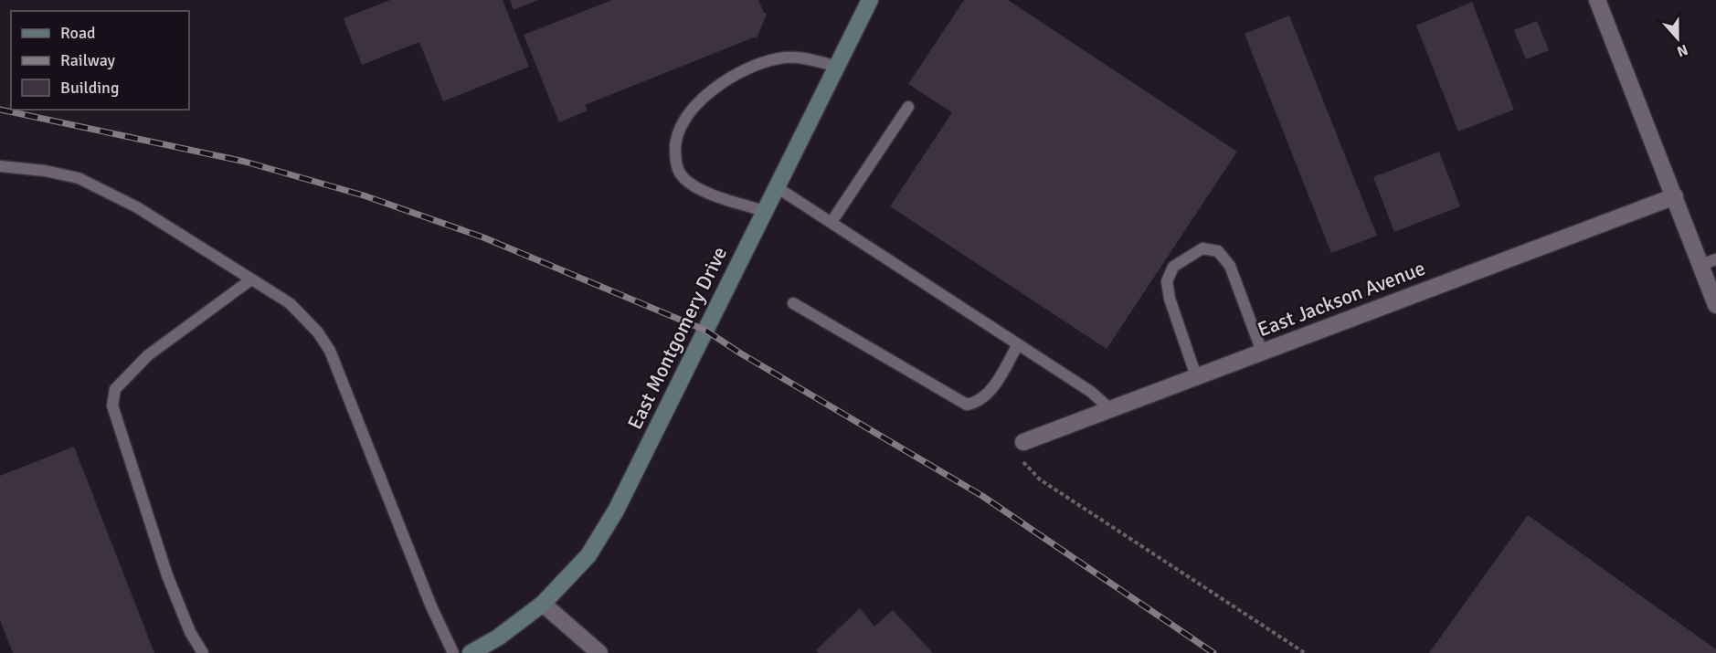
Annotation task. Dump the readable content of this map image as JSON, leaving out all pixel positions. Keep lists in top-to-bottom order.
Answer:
{
  "streets": {
    "main road": ["East Montgomery Drive"],
    "street": ["East Jackson Avenue"]
  },
  "legend": ["Road", "Railway", "Building"],
  "north": "bottom"
}
